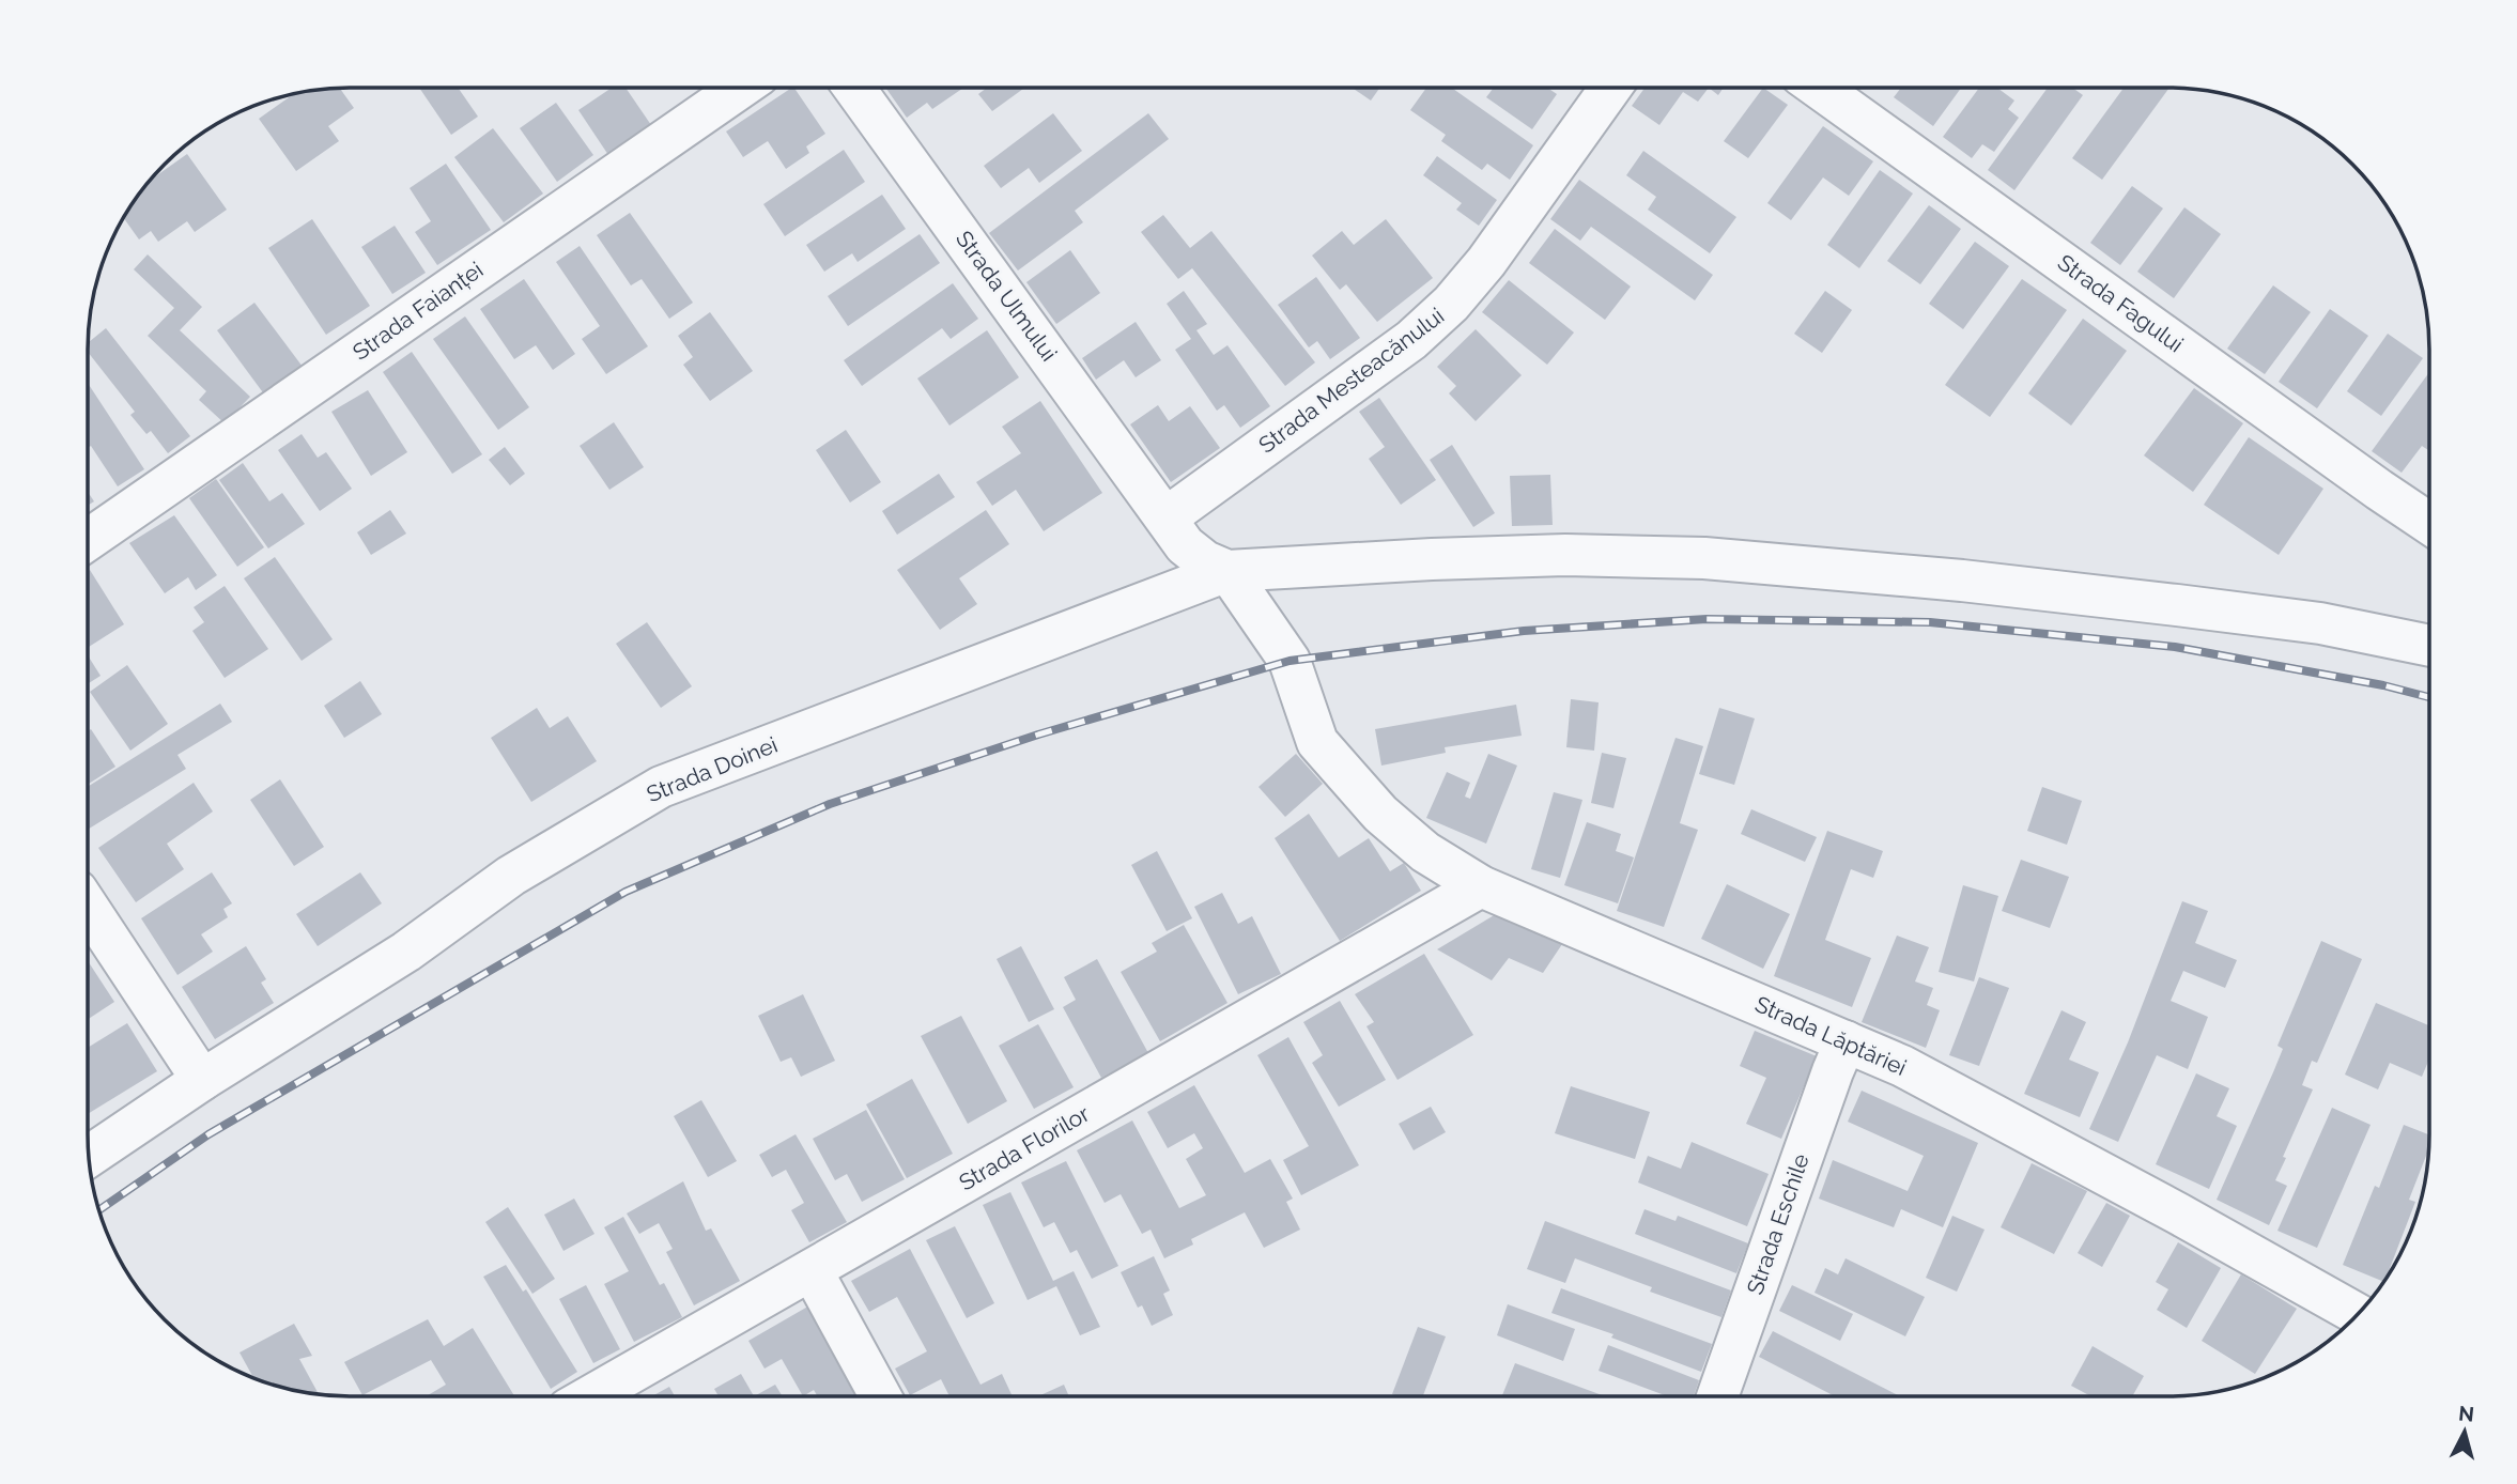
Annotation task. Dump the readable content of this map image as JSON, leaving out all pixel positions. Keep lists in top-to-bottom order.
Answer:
{
  "streets": {
    "street": [
      "Strada Ulmului",
      "Strada Fagului",
      "Strada Faianței",
      "Strada Mesteacănului",
      "Strada Doinei",
      "Strada Lăptăriei",
      "Strada Florilor",
      "Strada Eschile"
    ]
  },
  "crossings": [
    ["Strada Ulmului", "Strada Mesteacănului"],
    ["Strada Ulmului", "Strada Doinei"],
    ["Strada Ulmului", "Strada Lăptăriei"],
    ["Strada Doinei", "Strada Lăptăriei"],
    ["Strada Lăptăriei", "Strada Florilor"],
    ["Strada Lăptăriei", "Strada Eschile"]
  ],
  "north": "top"
}
